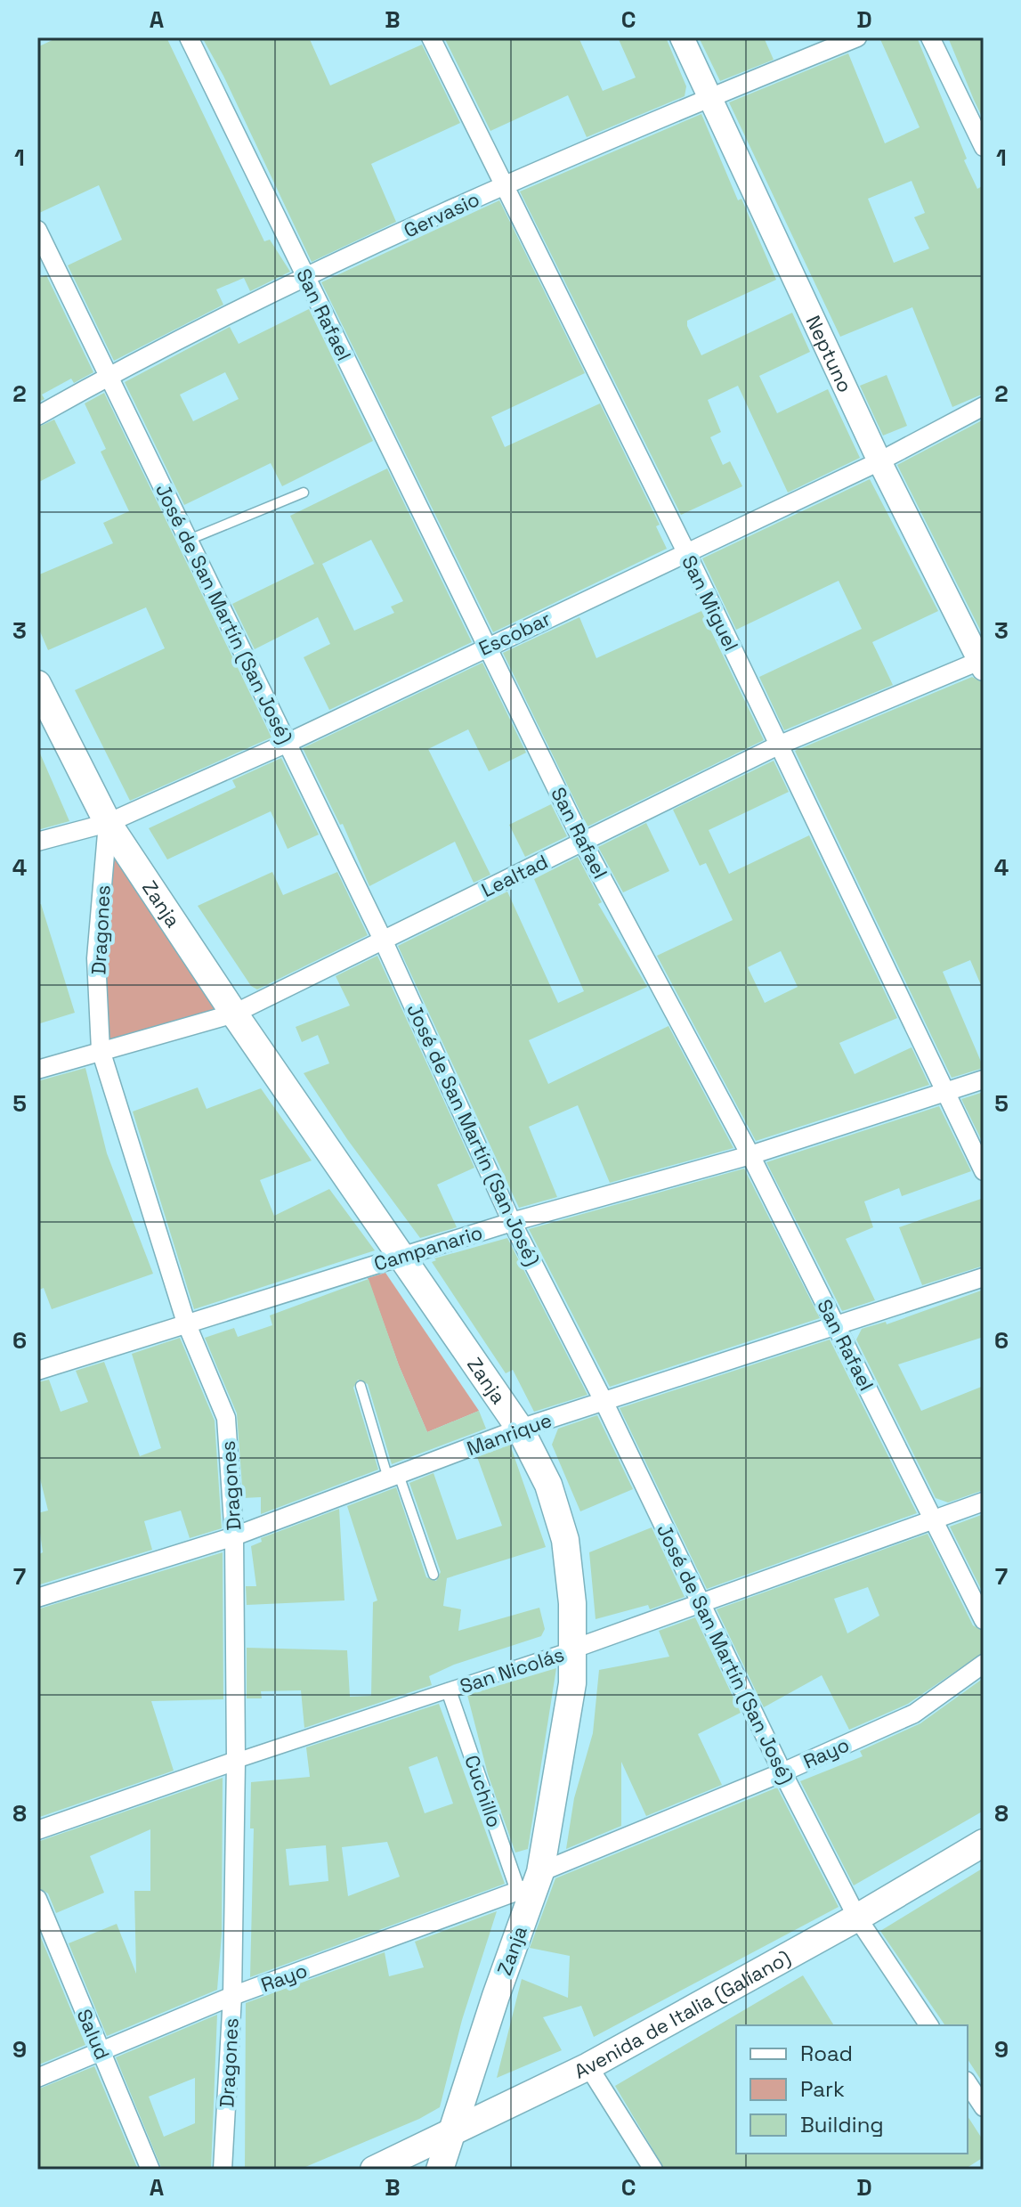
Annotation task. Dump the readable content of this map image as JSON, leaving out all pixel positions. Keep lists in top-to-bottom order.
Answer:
{
  "streets": {
    "main road": ["Zanja", "Avenida de Italia (Galiano)"],
    "street": [
      "Gervasio",
      "San Rafael",
      "Neptuno",
      "San Miguel",
      "José de San Martín (San José)",
      "Escobar",
      "Lealtad",
      "Dragones",
      "Campanario",
      "Manrique",
      "San Nicolás",
      "Rayo",
      "Cuchillo",
      "Salud"
    ]
  },
  "crossings": [
    ["Gervasio", "San Rafael"],
    ["Gervasio", "Neptuno"],
    ["Gervasio", "San Miguel"],
    ["Gervasio", "José de San Martín (San José)"],
    ["San Rafael", "Escobar"],
    ["San Rafael", "Lealtad"],
    ["San Rafael", "Campanario"],
    ["San Rafael", "Manrique"],
    ["San Rafael", "San Nicolás"],
    ["Neptuno", "Escobar"],
    ["Neptuno", "Lealtad"],
    ["San Miguel", "Escobar"],
    ["San Miguel", "Lealtad"],
    ["San Miguel", "Campanario"],
    ["José de San Martín (San José)", "Escobar"],
    ["José de San Martín (San José)", "Lealtad"],
    ["José de San Martín (San José)", "Campanario"],
    ["José de San Martín (San José)", "Manrique"],
    ["José de San Martín (San José)", "San Nicolás"],
    ["José de San Martín (San José)", "Rayo"],
    ["José de San Martín (San José)", "Avenida de Italia (Galiano)"],
    ["Escobar", "Zanja"],
    ["Escobar", "Dragones"],
    ["Lealtad", "Zanja"],
    ["Lealtad", "Dragones"],
    ["Zanja", "Dragones"],
    ["Zanja", "Campanario"],
    ["Zanja", "Manrique"],
    ["Zanja", "San Nicolás"],
    ["Zanja", "Rayo"],
    ["Zanja", "Cuchillo"],
    ["Zanja", "Avenida de Italia (Galiano)"],
    ["Dragones", "Campanario"],
    ["Dragones", "Manrique"],
    ["Dragones", "San Nicolás"],
    ["Dragones", "Rayo"],
    ["San Nicolás", "Cuchillo"],
    ["Rayo", "Cuchillo"],
    ["Rayo", "Salud"]
  ],
  "legend": ["Road", "Park", "Building"],
  "grid": {
    "columns": [
      "A",
      "B",
      "C",
      "D"
    ],
    "rows": [
      "1",
      "2",
      "3",
      "4",
      "5",
      "6",
      "7",
      "8",
      "9"
    ]
  }
}
